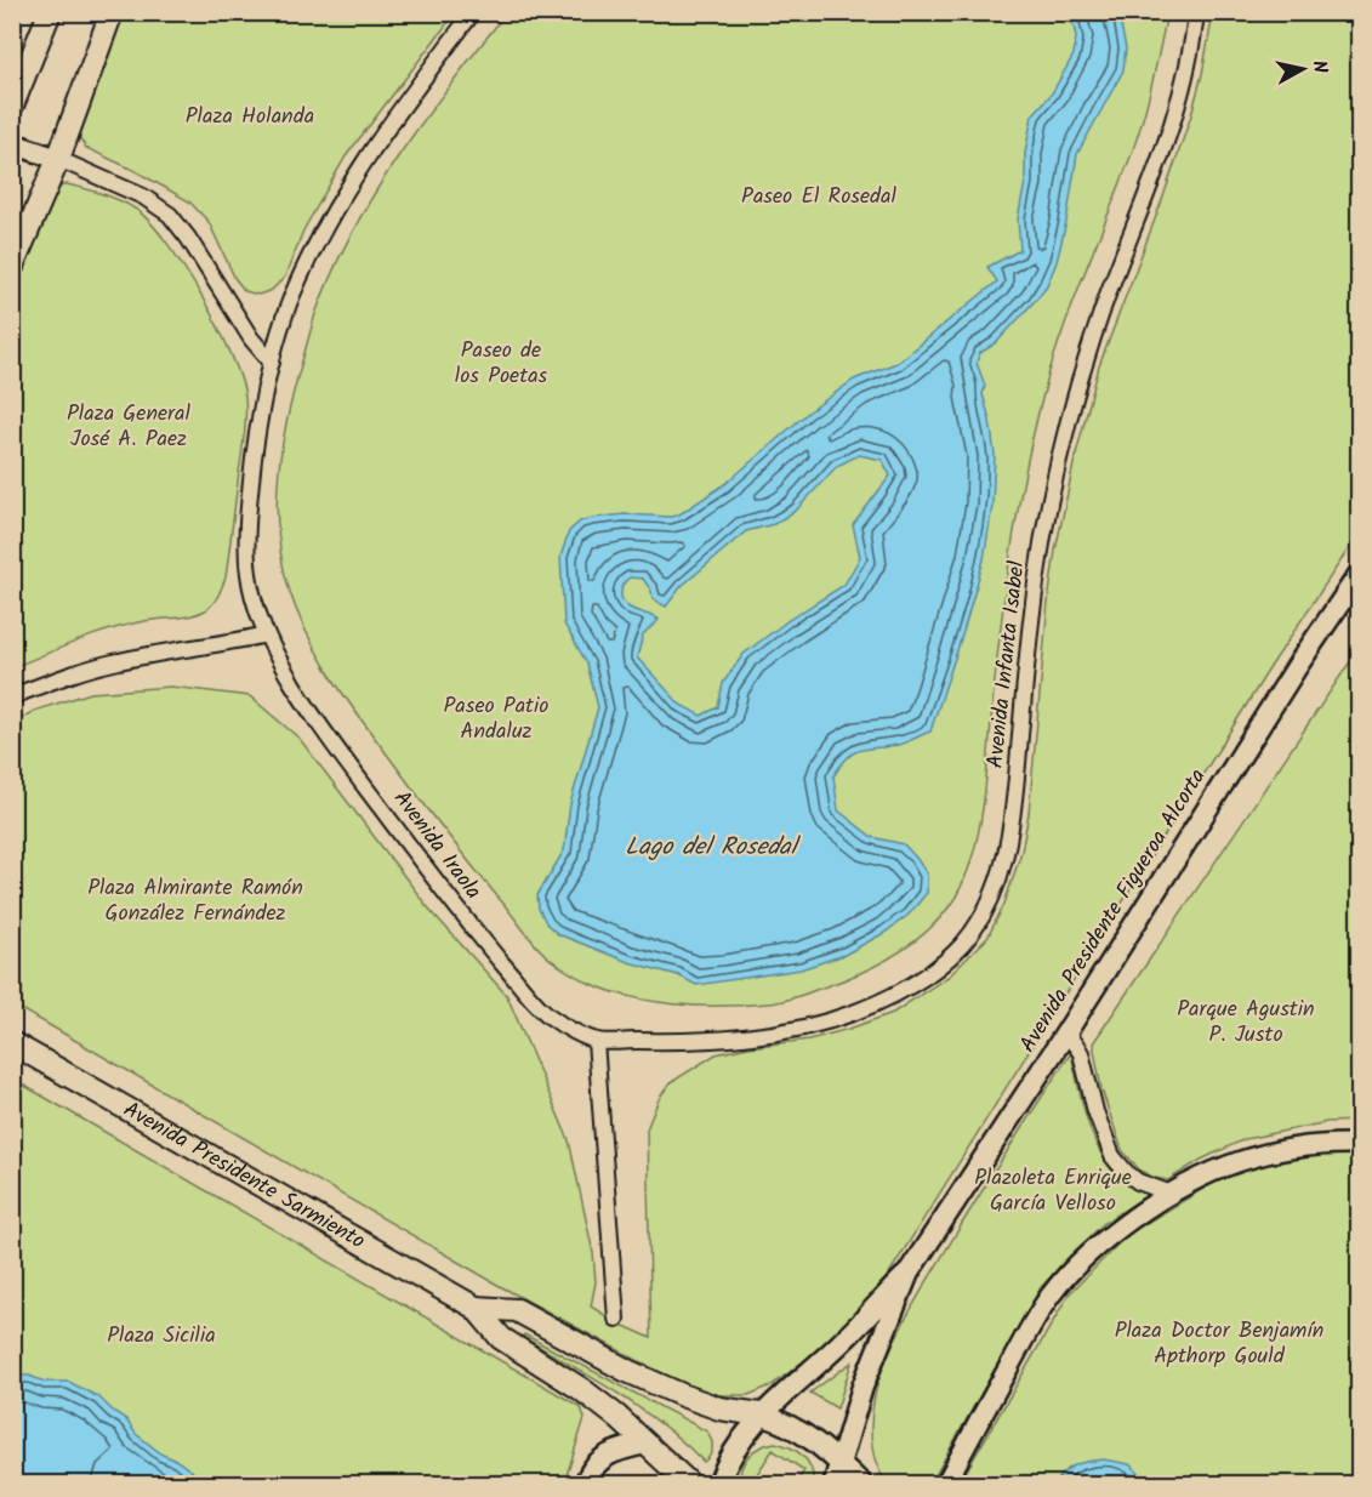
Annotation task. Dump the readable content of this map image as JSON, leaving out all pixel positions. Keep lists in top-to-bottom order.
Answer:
{
  "streets": {
    "main road": ["Avenida Presidente Figueroa Alcorta", "Avenida Presidente Sarmiento"],
    "street": ["Avenida Infanta Isabel", "Avenida Iraola"]
  },
  "crossings": [
    ["Avenida Infanta Isabel", "Avenida Iraola"],
    ["Avenida Presidente Figueroa Alcorta", "Avenida Presidente Sarmiento"]
  ],
  "water": ["Lago del Rosedal"],
  "parks": [
    "Plaza Holanda",
    "Paseo El Rosedal",
    "Paseo de los Poetas",
    "Plaza General José A. Paez",
    "Paseo Patio Andaluz",
    "Plaza Almirante Ramón González Fernández",
    "Parque Agustin P. Justo",
    "Plazoleta Enrique García Velloso",
    "Plaza Doctor Benjamín Apthorp Gould",
    "Plaza Sicilia"
  ],
  "north": "right"
}
